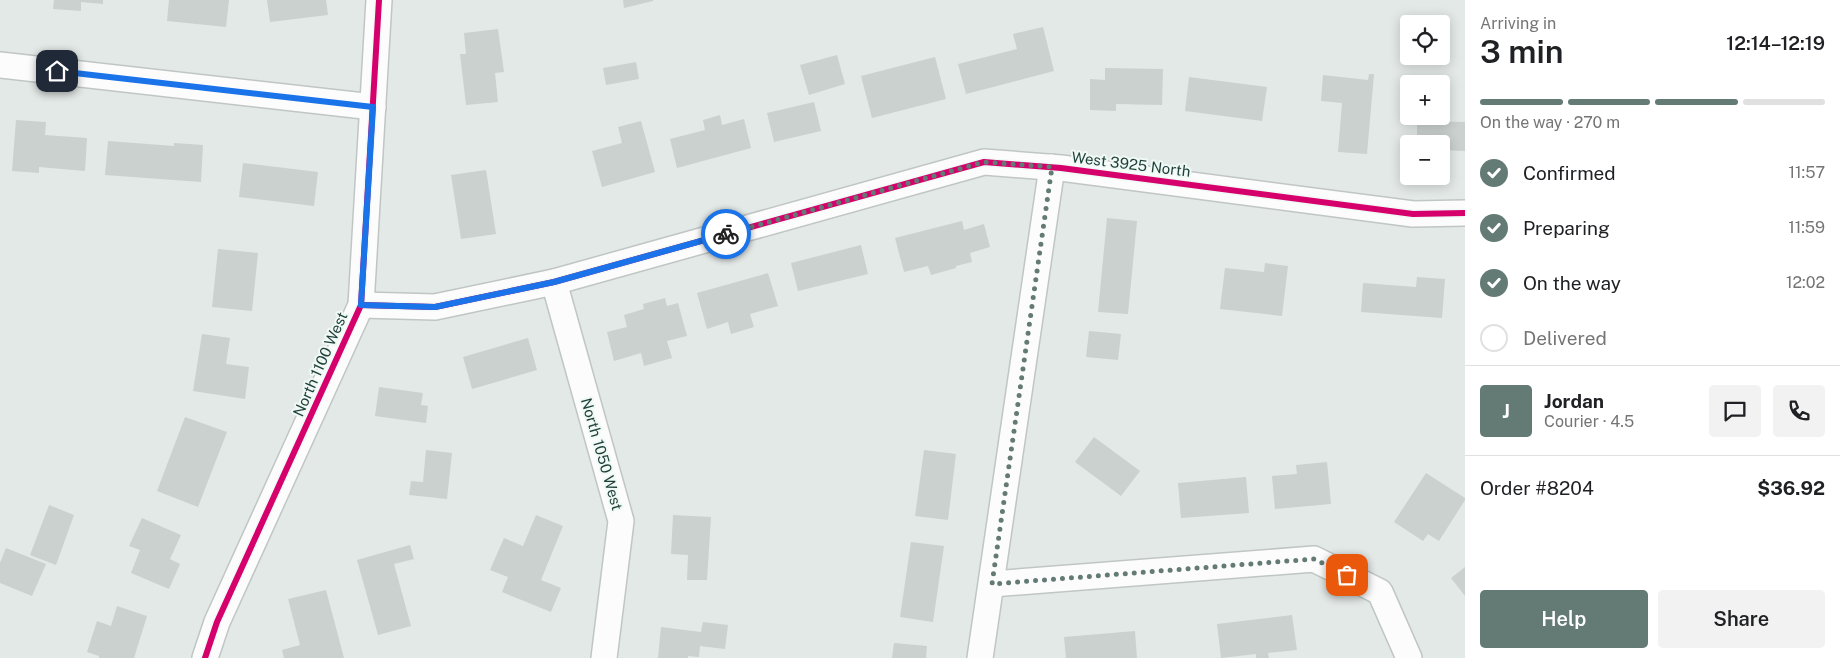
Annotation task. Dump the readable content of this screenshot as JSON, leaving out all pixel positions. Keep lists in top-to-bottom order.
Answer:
{
  "streets": {
    "street": ["West 3925 North", "North 1100 West", "North 1050 West"]
  },
  "crossings": [
    ["West 3925 North", "North 1100 West"],
    ["West 3925 North", "North 1050 West"]
  ],
  "page": {
    "heading": ["3 min", "Arriving in", "12:14–12:19"],
    "panel": [
      "Jordan",
      "Courier · 4.5",
      "Order #8204",
      "$36.92"
    ],
    "map_buttons": ["+", "−"],
    "bar": "On the way · 270 m",
    "list": [
      ["Confirmed", "11:57"],
      ["Preparing", "11:59"],
      ["On the way", "12:02"],
      "Delivered"
    ],
    "round": "J",
    "buttons": ["Help", "Share"]
  }
}
